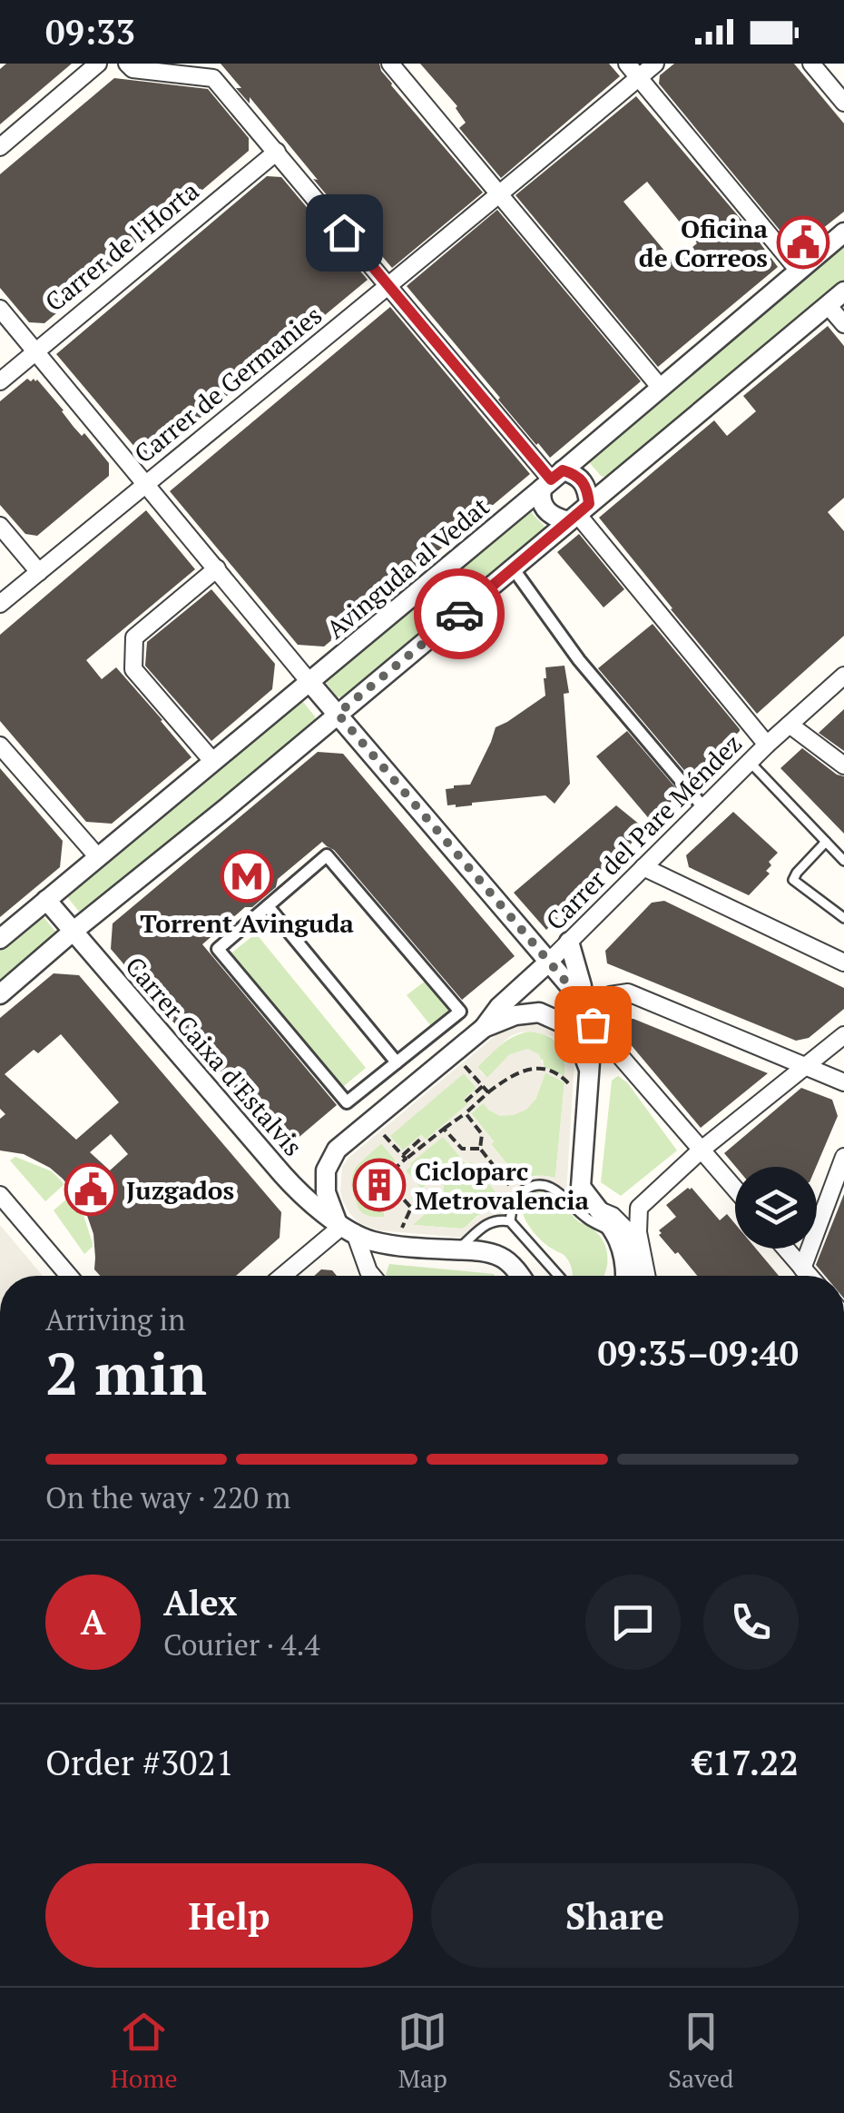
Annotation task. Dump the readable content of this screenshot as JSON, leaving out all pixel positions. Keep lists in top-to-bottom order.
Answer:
{
  "streets": {
    "street": [
      "Carrer de l'Horta",
      "Carrer de Germanies",
      "Avinguda al Vedat",
      "Carrer del Pare Méndez",
      "Carrer Caixa d'Estalvis"
    ]
  },
  "crossings": [
    ["Avinguda al Vedat", "Carrer Caixa d'Estalvis"],
    ["Carrer del Pare Méndez", "Carrer Caixa d'Estalvis"]
  ],
  "places": {
    "public building": ["Oficina de Correos", "Juzgados"],
    "metro station": ["Torrent Avinguda"],
    "building": ["Cicloparc Metrovalencia"]
  },
  "page": {
    "status": "09:33",
    "heading": ["2 min", "Arriving in", "09:35–09:40"],
    "panel": [
      "Alex",
      "Courier · 4.4",
      "Order #3021",
      "€17.22"
    ],
    "bar": "On the way · 220 m",
    "round": "A",
    "buttons": ["Help", "Share"],
    "tabs": ["Home", "Map", "Saved"]
  }
}
